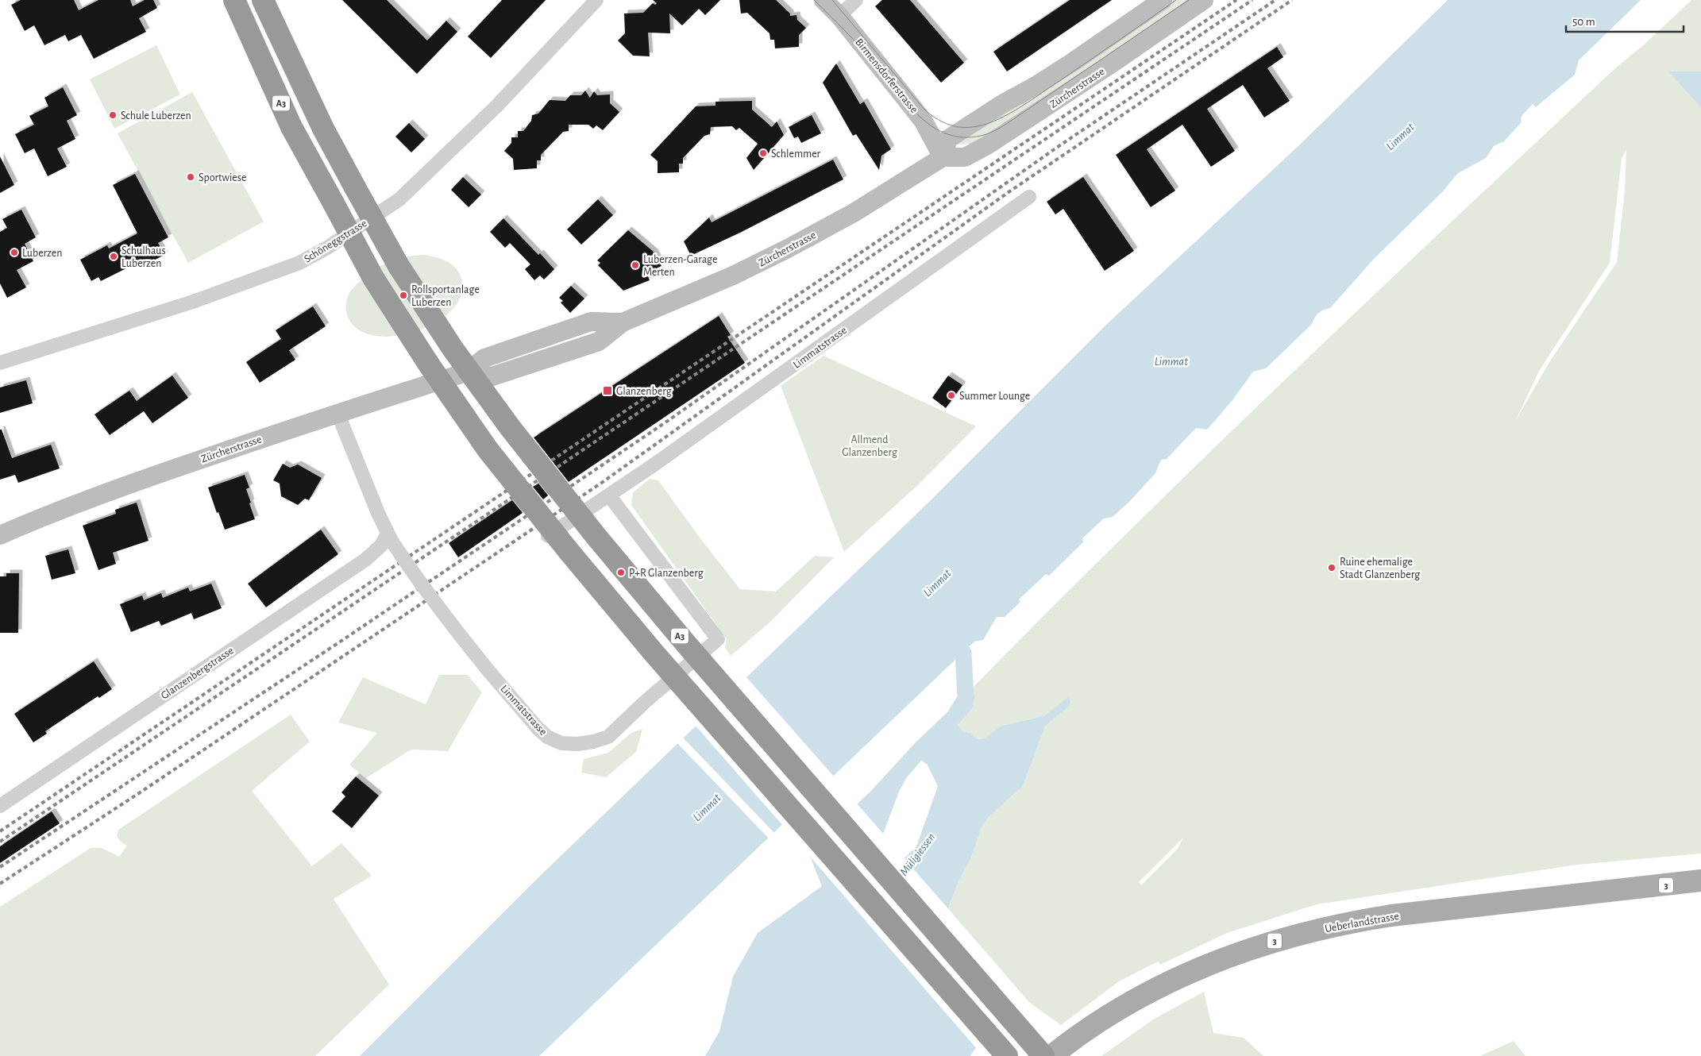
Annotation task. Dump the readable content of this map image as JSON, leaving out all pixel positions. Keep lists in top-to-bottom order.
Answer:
{
  "streets": {
    "highway": ["A3"],
    "main road": [
      "Birmensdorferstrasse",
      "Zürcherstrasse",
      "3",
      "Ueberlandstrasse"
    ],
    "street": ["Schöneggstrasse", "Limmatstrasse", "Glanzenbergstrasse"]
  },
  "crossings": [
    ["Birmensdorferstrasse", "Zürcherstrasse"],
    ["Zürcherstrasse", "Limmatstrasse"],
    ["Limmatstrasse", "Glanzenbergstrasse"]
  ],
  "water": ["Limmat", "Müligiessen"],
  "parks": ["Allmend Glanzenberg"],
  "places": {
    "other": [
      "Schule Luberzen",
      "Schlemmer",
      "Sportwiese",
      "Luberzen",
      "Schulhaus Luberzen",
      "Luberzen-Garage Merten",
      "Rollsportanlage Luberzen",
      "Summer Lounge",
      "Ruine ehemalige Stadt Glanzenberg",
      "P+R Glanzenberg"
    ],
    "transit": ["Glanzenberg"]
  },
  "scale_bar": "50 m"
}
